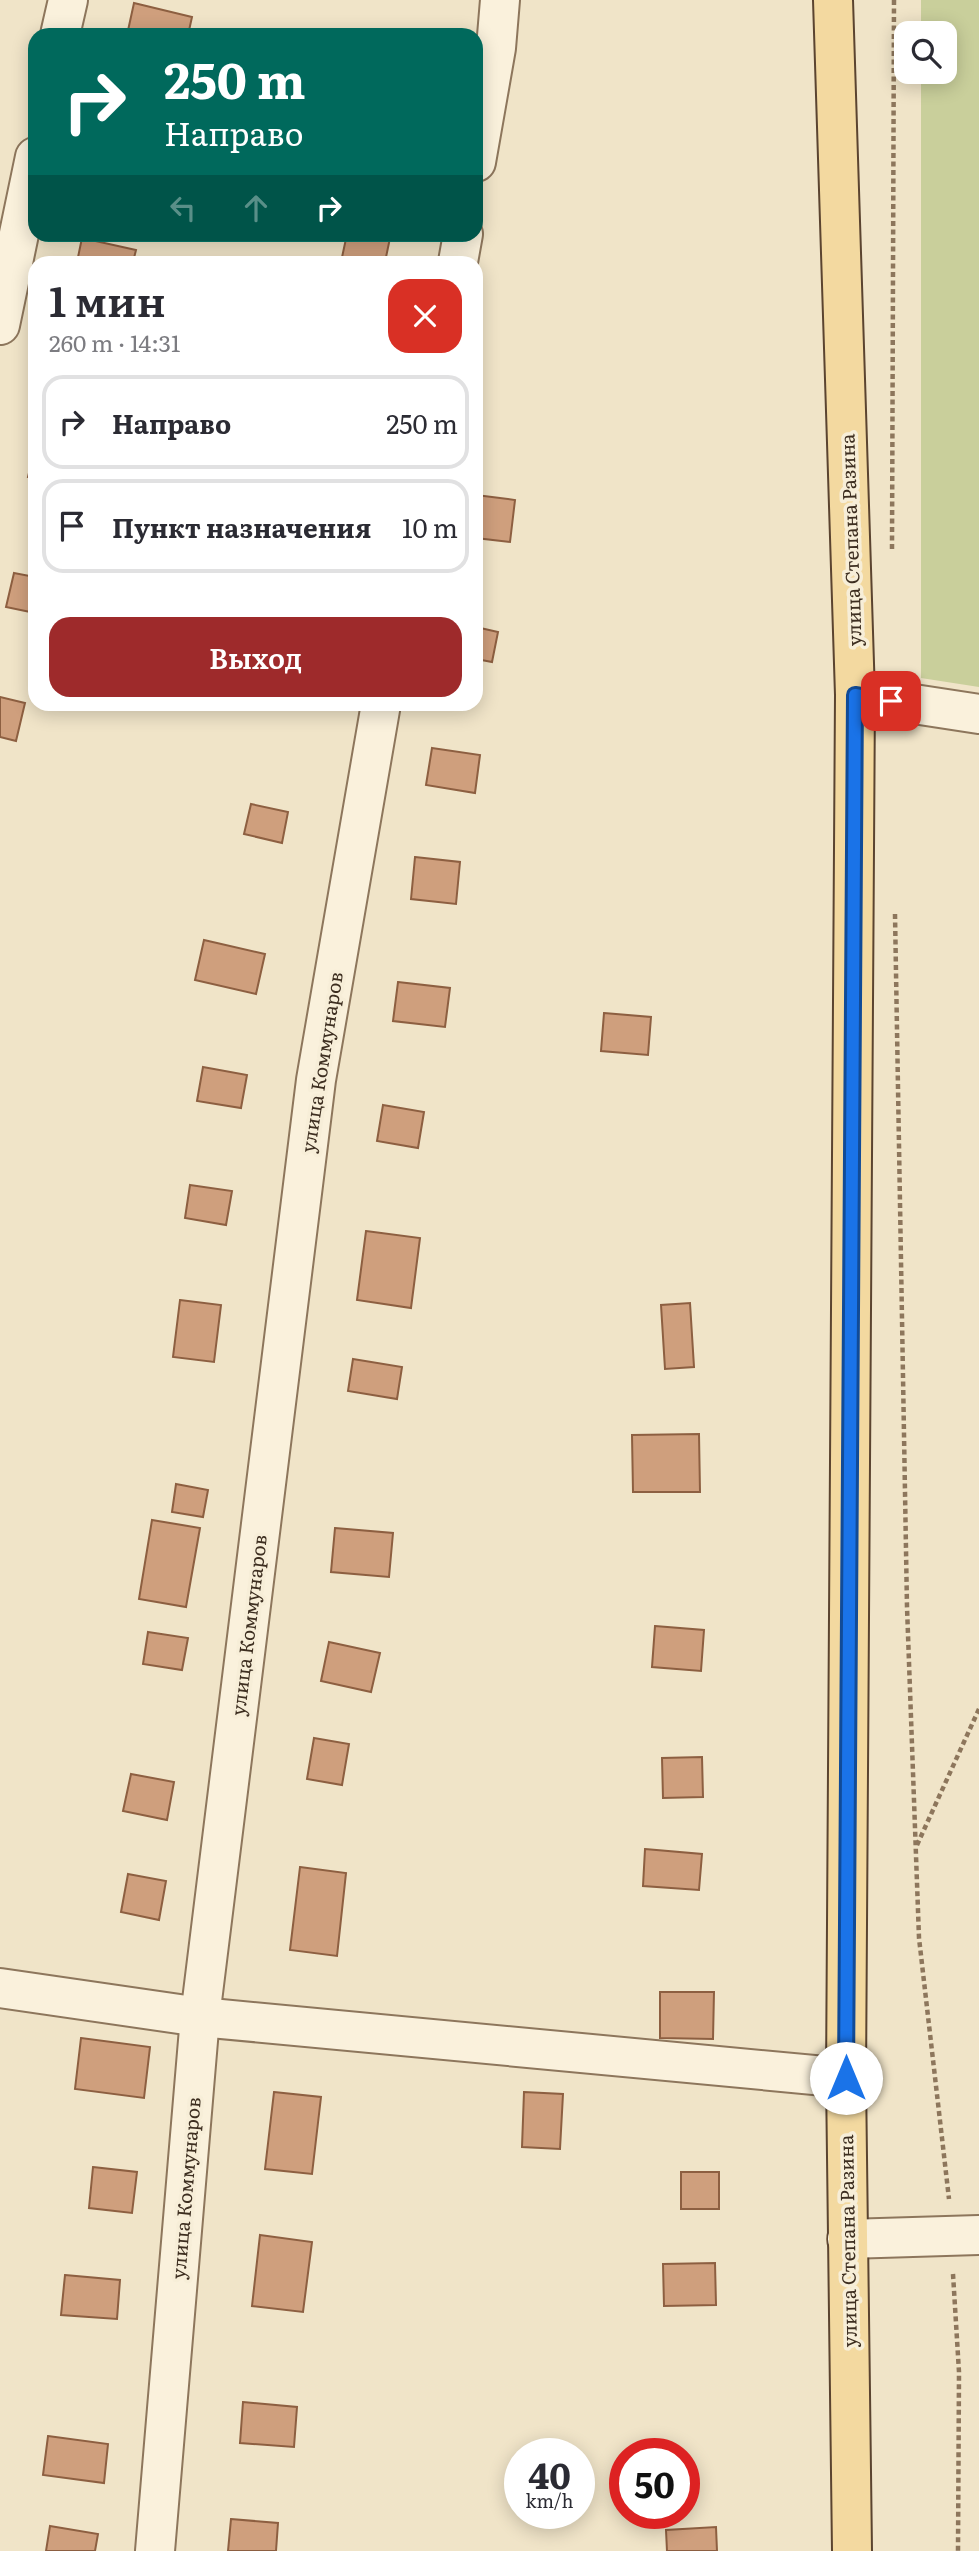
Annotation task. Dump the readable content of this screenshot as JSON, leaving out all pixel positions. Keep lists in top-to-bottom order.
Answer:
{
  "streets": {
    "main road": ["улица Степана Разина"],
    "street": ["улица Коммунаров"]
  },
  "page": {
    "turn": ["250 m", "Направо"],
    "heading": ["1 мин", "260 m · 14:31"],
    "list": [
      {
        "name": "Направо",
        "value": "250 m"
      },
      {
        "name": "Пункт назначения",
        "value": "10 m"
      }
    ],
    "buttons": "Выход",
    "speed": "40 km/h",
    "limit": "50"
  }
}
